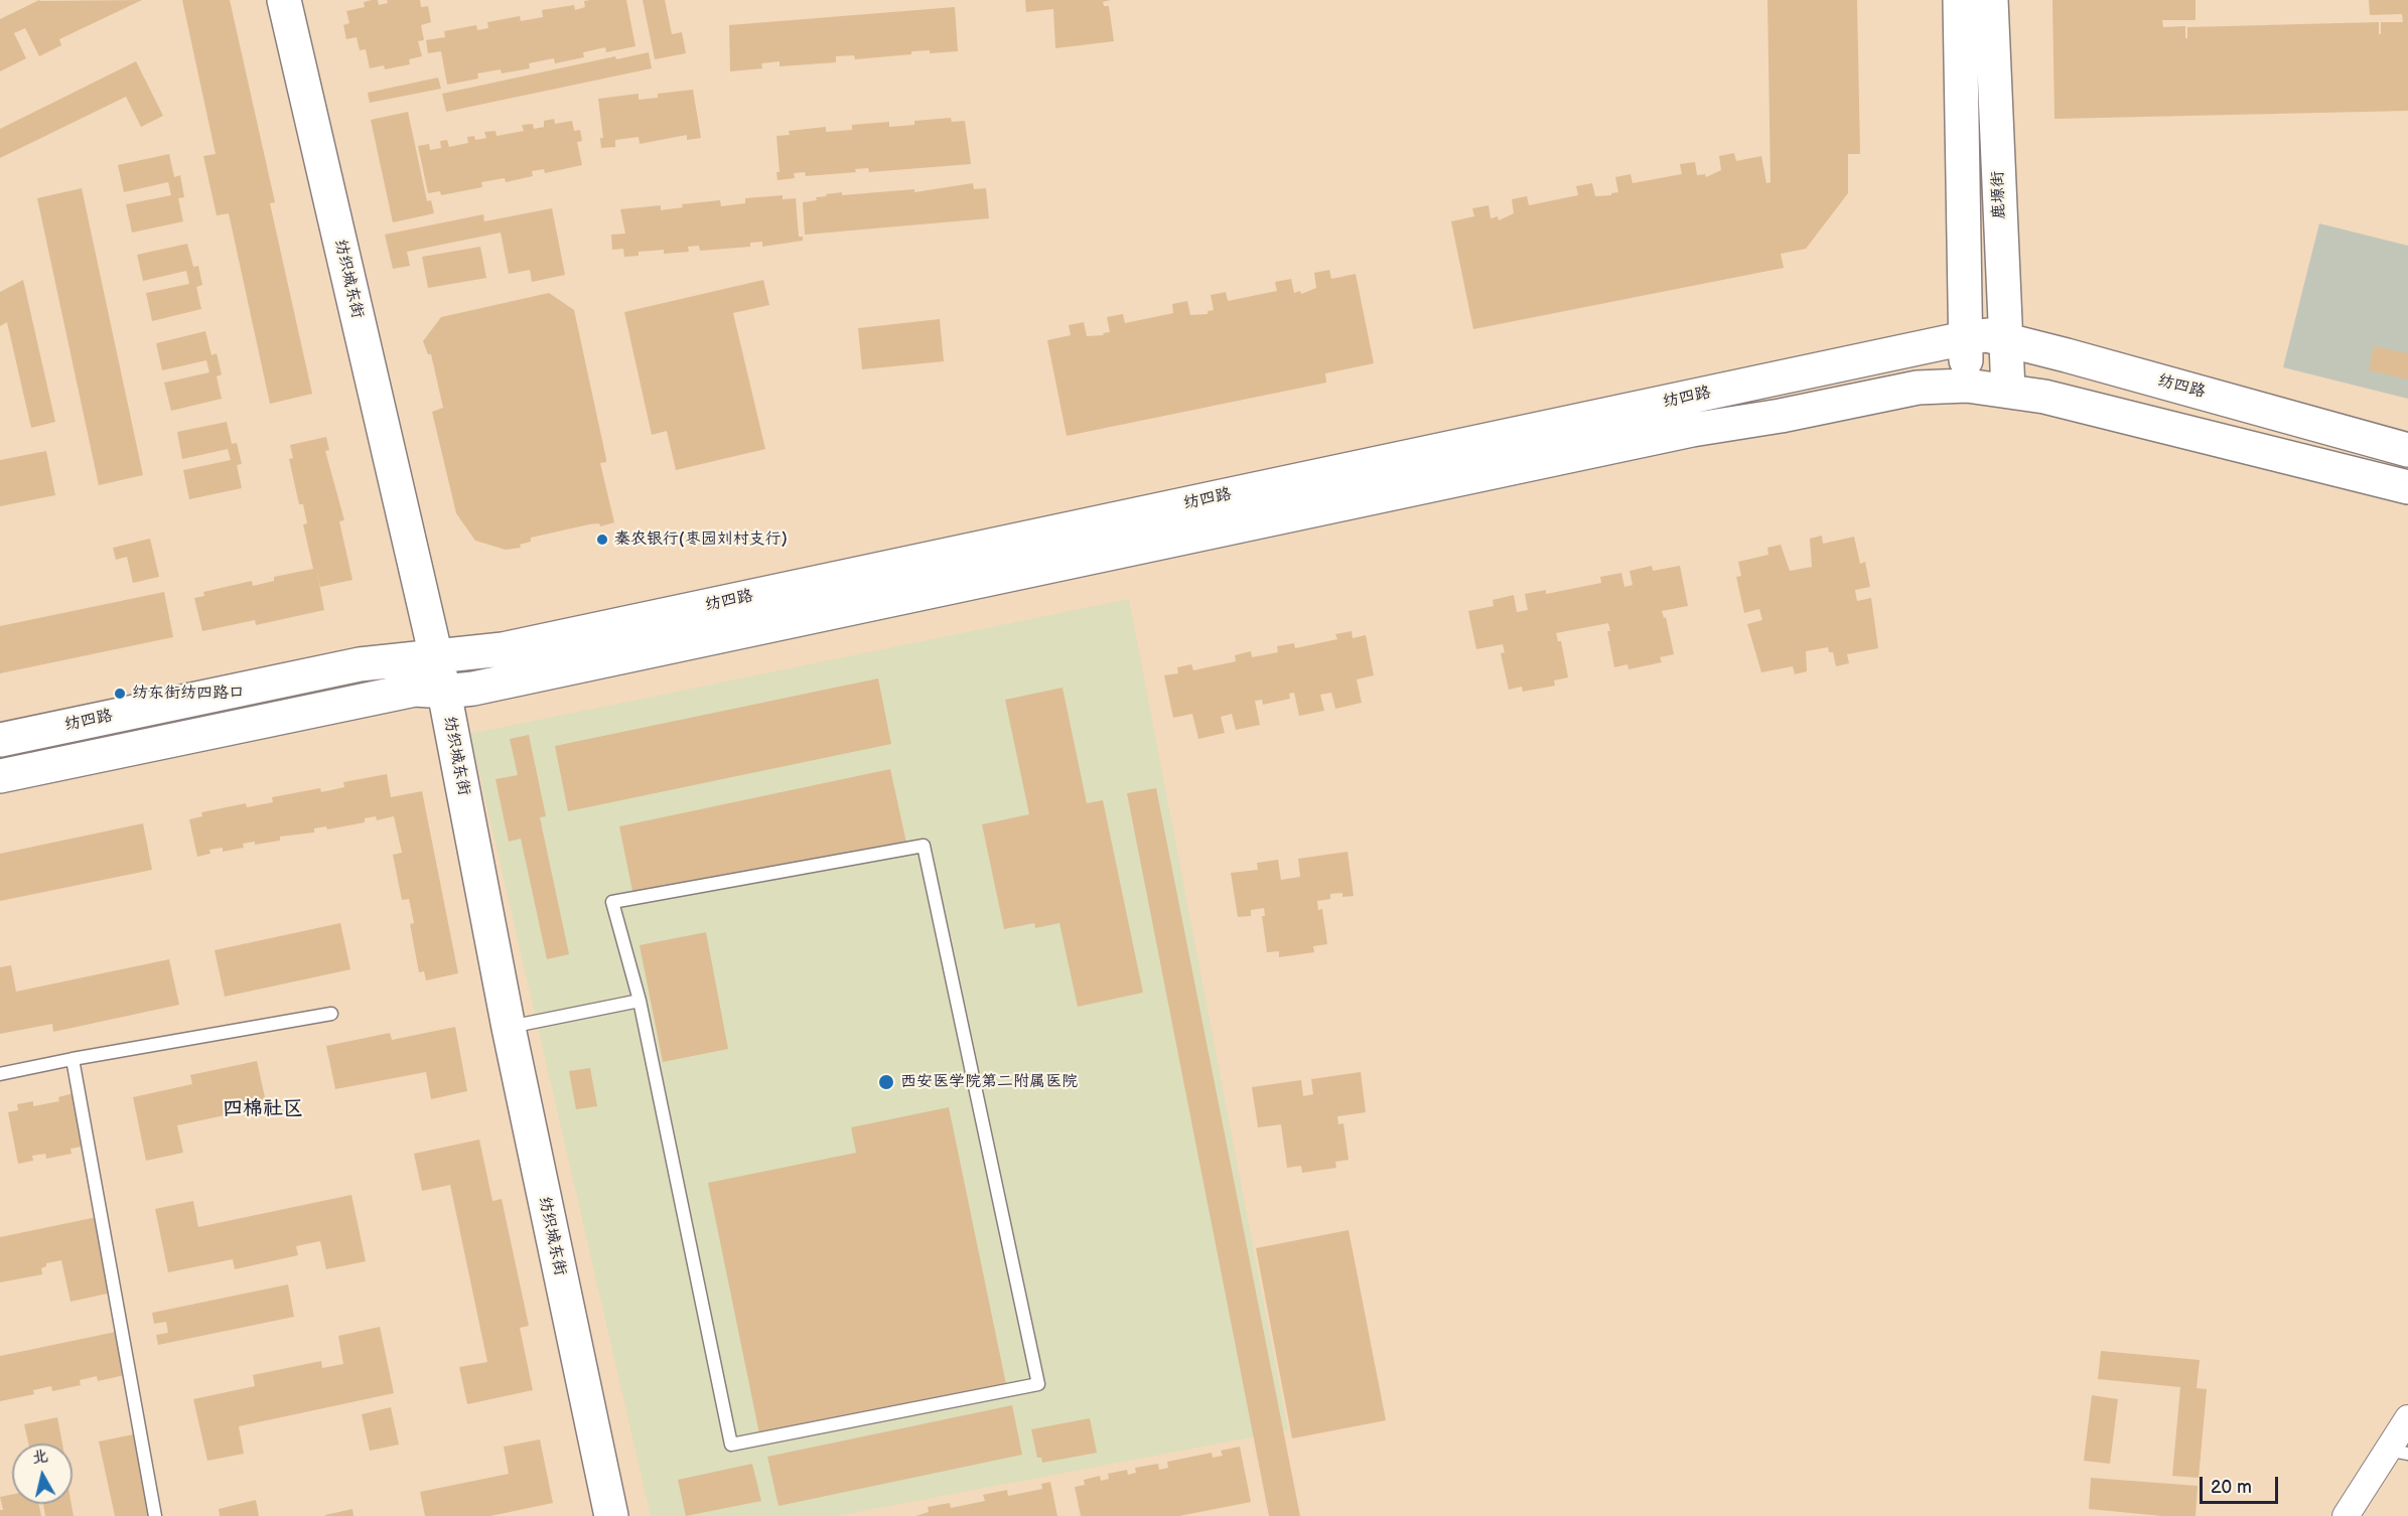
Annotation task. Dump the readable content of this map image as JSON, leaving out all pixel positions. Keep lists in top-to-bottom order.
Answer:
{
  "streets": {
    "street": ["鹿塬街", "纺织城东街", "纺四路"]
  },
  "crossings": [
    ["鹿塬街", "纺四路"],
    ["纺织城东街", "纺四路"]
  ],
  "districts": ["四棉社区"],
  "places": ["秦农银行(枣园刘村支行)", "纺东街纺四路口", "西安医学院第二附属医院"],
  "scale_bar": "20 m",
  "north": "top"
}
